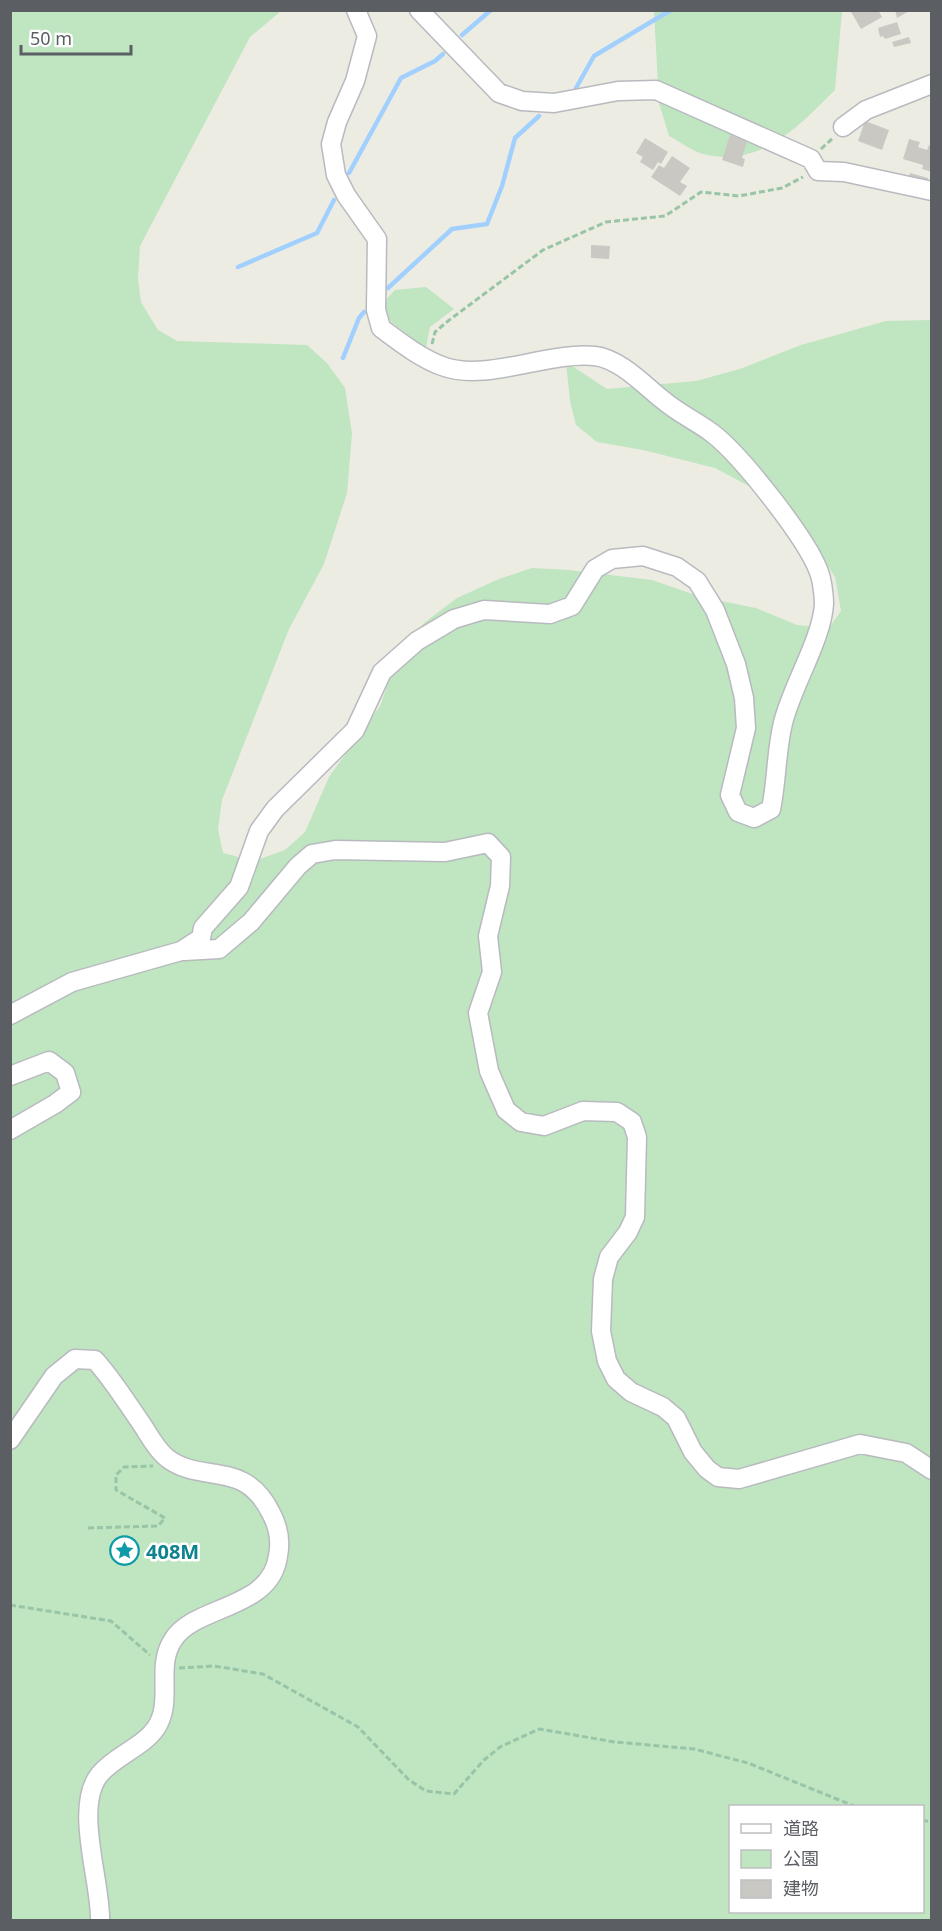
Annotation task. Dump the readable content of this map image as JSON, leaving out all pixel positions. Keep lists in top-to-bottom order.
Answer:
{
  "places": {
    "place": ["408M"]
  },
  "legend": ["道路", "公園", "建物"],
  "scale_bar": "50 m"
}
